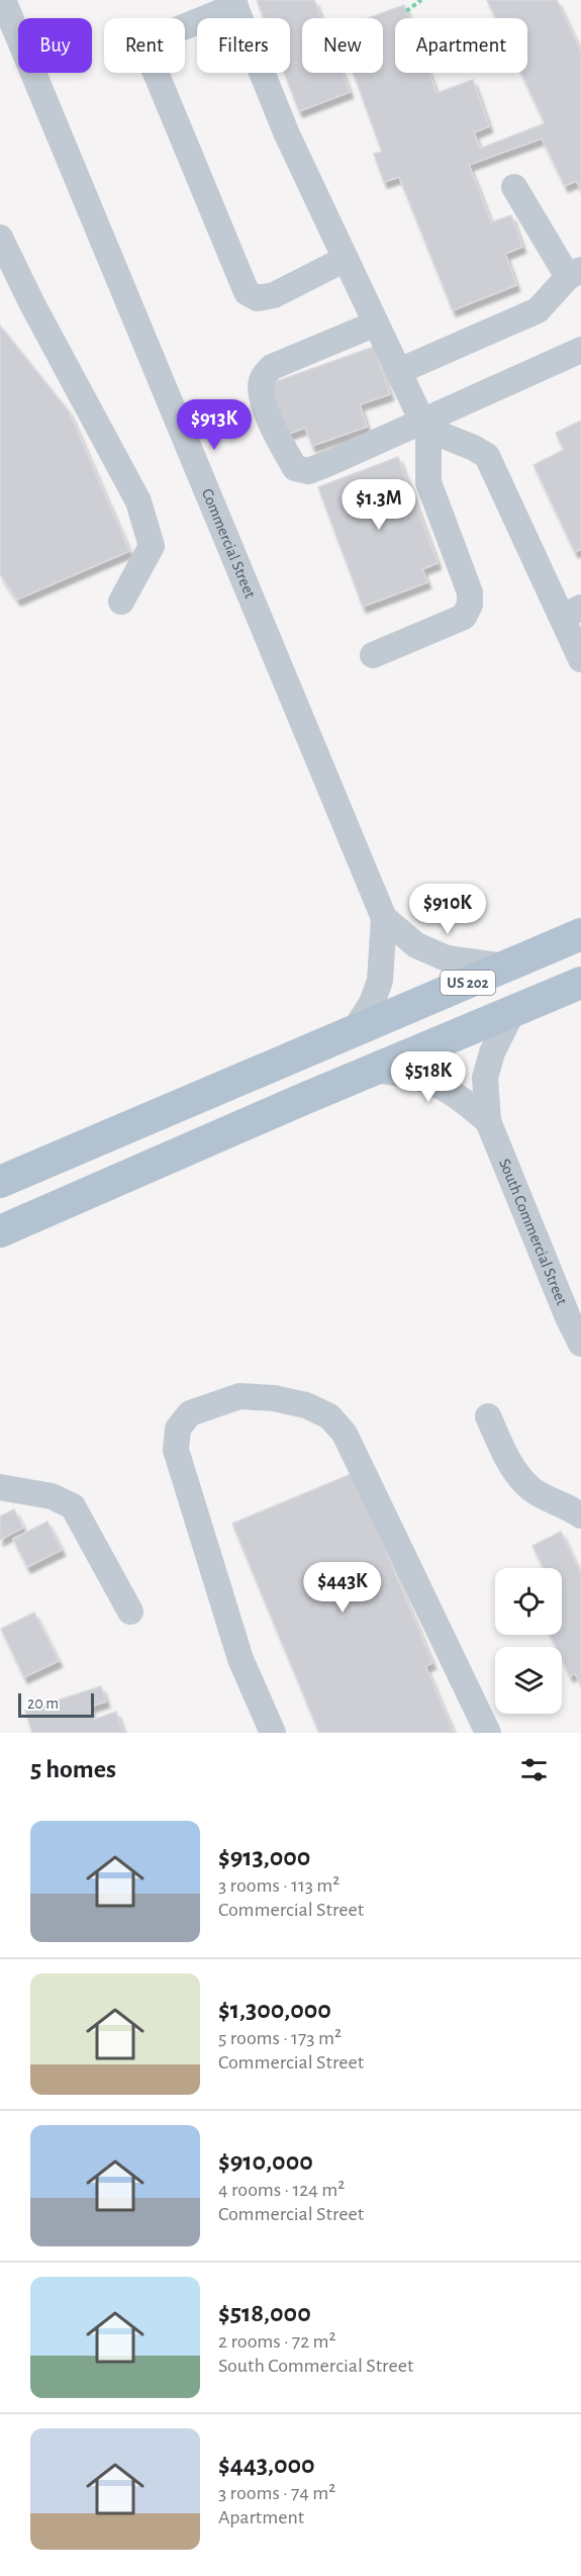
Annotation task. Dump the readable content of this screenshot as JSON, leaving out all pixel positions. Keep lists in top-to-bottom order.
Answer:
{
  "streets": {
    "main road": ["US 202"],
    "street": ["Commercial Street", "South Commercial Street"]
  },
  "crossings": [
    ["Commercial Street", "US 202"],
    ["US 202", "South Commercial Street"]
  ],
  "scale_bar": "20 m",
  "page": {
    "chip": [
      "Buy",
      "Rent",
      "Filters",
      "New",
      "Apartment"
    ],
    "price": [
      "$913K",
      "$1.3M",
      "$910K",
      "$518K",
      "$443K"
    ],
    "scale": "20 m",
    "heading": "5 homes",
    "list": [
      {
        "name": "$913,000",
        "note": "3 rooms · 113 m² · Commercial Street"
      },
      {
        "name": "$1,300,000",
        "note": "5 rooms · 173 m² · Commercial Street"
      },
      {
        "name": "$910,000",
        "note": "4 rooms · 124 m² · Commercial Street"
      },
      {
        "name": "$518,000",
        "note": "2 rooms · 72 m² · South Commercial Street"
      },
      {
        "name": "$443,000",
        "note": "3 rooms · 74 m² · Apartment"
      }
    ]
  }
}
